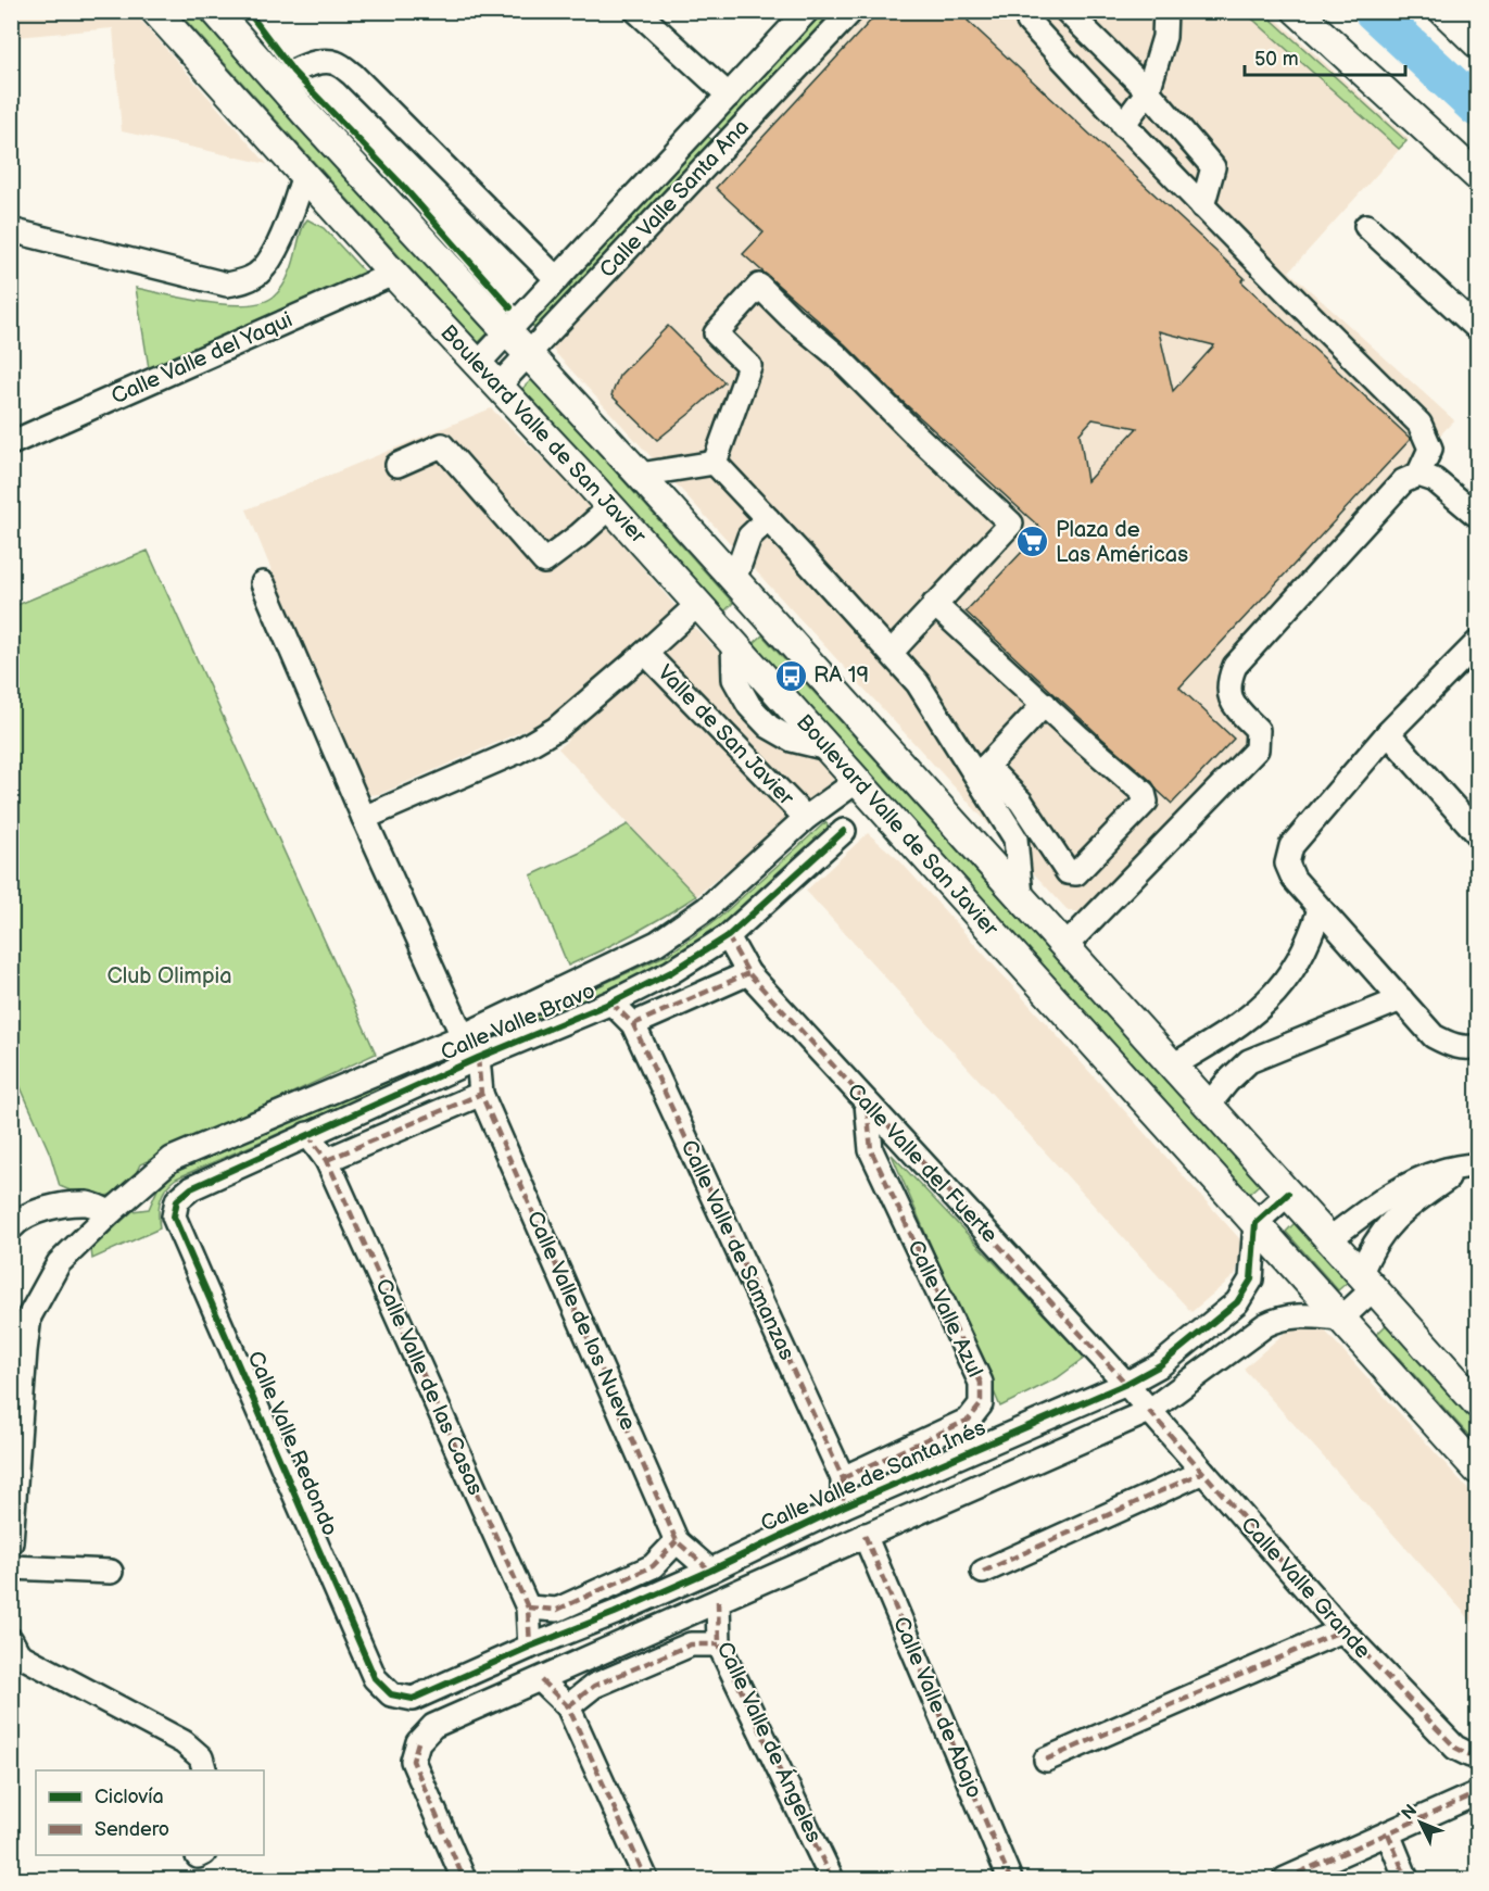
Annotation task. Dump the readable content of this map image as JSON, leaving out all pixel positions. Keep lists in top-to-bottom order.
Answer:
{
  "streets": {
    "main road": ["Boulevard Valle de San Javier"],
    "street": [
      "Calle Valle Santa Ana",
      "Calle Valle del Yaqui",
      "Valle de San Javier",
      "Calle Valle Bravo",
      "Calle Valle del Fuerte",
      "Calle Valle de Samanzas",
      "Calle Valle Azul",
      "Calle Valle de los Nueve",
      "Calle Valle de las Casas",
      "Calle Valle Redondo",
      "Calle Valle de Santa Inés",
      "Calle Valle Grande",
      "Calle Valle de Abajo",
      "Calle Valle de Ángeles"
    ]
  },
  "crossings": [
    ["Calle Valle Santa Ana", "Boulevard Valle de San Javier"],
    ["Calle Valle del Yaqui", "Boulevard Valle de San Javier"],
    ["Boulevard Valle de San Javier", "Calle Valle Bravo"],
    ["Boulevard Valle de San Javier", "Calle Valle de Santa Inés"],
    ["Valle de San Javier", "Calle Valle Bravo"],
    ["Calle Valle Bravo", "Calle Valle del Fuerte"],
    ["Calle Valle Bravo", "Calle Valle de Samanzas"],
    ["Calle Valle Bravo", "Calle Valle de los Nueve"],
    ["Calle Valle Bravo", "Calle Valle de las Casas"],
    ["Calle Valle Bravo", "Calle Valle Redondo"],
    ["Calle Valle del Fuerte", "Calle Valle Azul"],
    ["Calle Valle del Fuerte", "Calle Valle de Santa Inés"],
    ["Calle Valle del Fuerte", "Calle Valle Grande"],
    ["Calle Valle de Samanzas", "Calle Valle Azul"],
    ["Calle Valle de Samanzas", "Calle Valle de Santa Inés"],
    ["Calle Valle de los Nueve", "Calle Valle de Santa Inés"],
    ["Calle Valle de las Casas", "Calle Valle de Santa Inés"],
    ["Calle Valle Redondo", "Calle Valle de Santa Inés"]
  ],
  "parks": ["Club Olimpia"],
  "places": {
    "supermarket": ["Plaza de Las Américas"],
    "bus stop": ["RA 19"]
  },
  "legend": ["Ciclovía", "Sendero"],
  "scale_bar": "50 m",
  "north": "top left"
}
